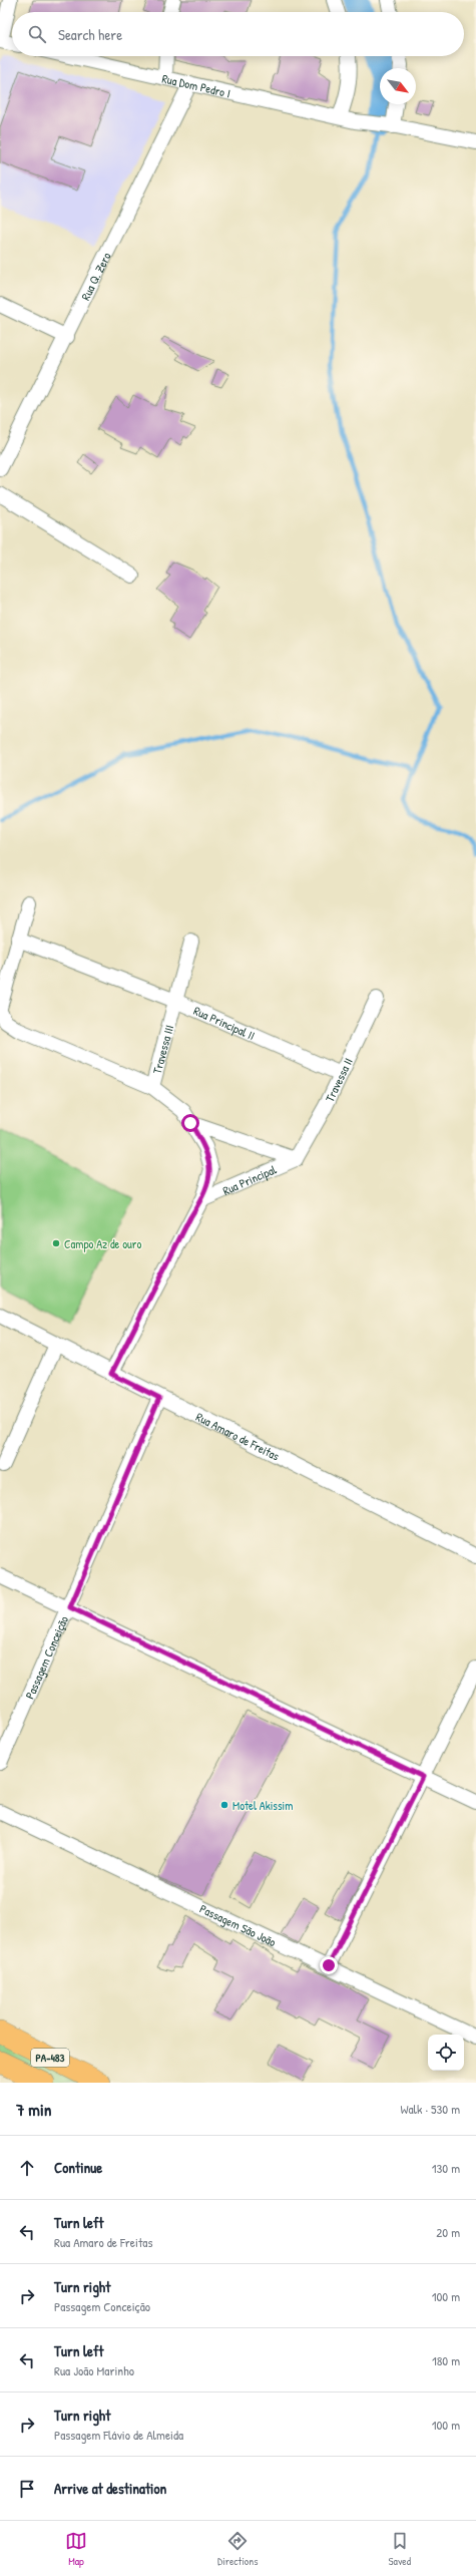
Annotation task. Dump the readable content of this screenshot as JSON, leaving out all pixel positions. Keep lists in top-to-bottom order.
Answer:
{
  "streets": {
    "highway": ["PA-483"],
    "street": [
      "Rua Dom Pedro I",
      "Rua Q. Zero",
      "Rua Principal II",
      "Travessa III",
      "Travessa II",
      "Rua Principal",
      "Rua Amaro de Freitas",
      "Passagem Conceição",
      "Passagem São João"
    ]
  },
  "crossings": [
    ["Rua Dom Pedro I", "Rua Q. Zero"],
    ["Rua Principal II", "Travessa III"],
    ["Rua Principal II", "Travessa II"],
    ["Travessa II", "Rua Principal"],
    ["Rua Amaro de Freitas", "Passagem Conceição"]
  ],
  "places": ["Campo Az de ouro", "Motel Akissim"],
  "north": "bottom right",
  "page": {
    "search": "Search here",
    "heading": ["7 min", "Walk · 530 m"],
    "list": [
      ["Continue", "130 m"],
      ["Turn left", "Rua Amaro de Freitas", "20 m"],
      ["Turn right", "Passagem Conceição", "100 m"],
      ["Turn left", "Rua João Marinho", "180 m"],
      ["Turn right", "Passagem Flávio de Almeida", "100 m"],
      "Arrive at destination"
    ],
    "nav": ["Map", "Directions", "Saved"]
  }
}
